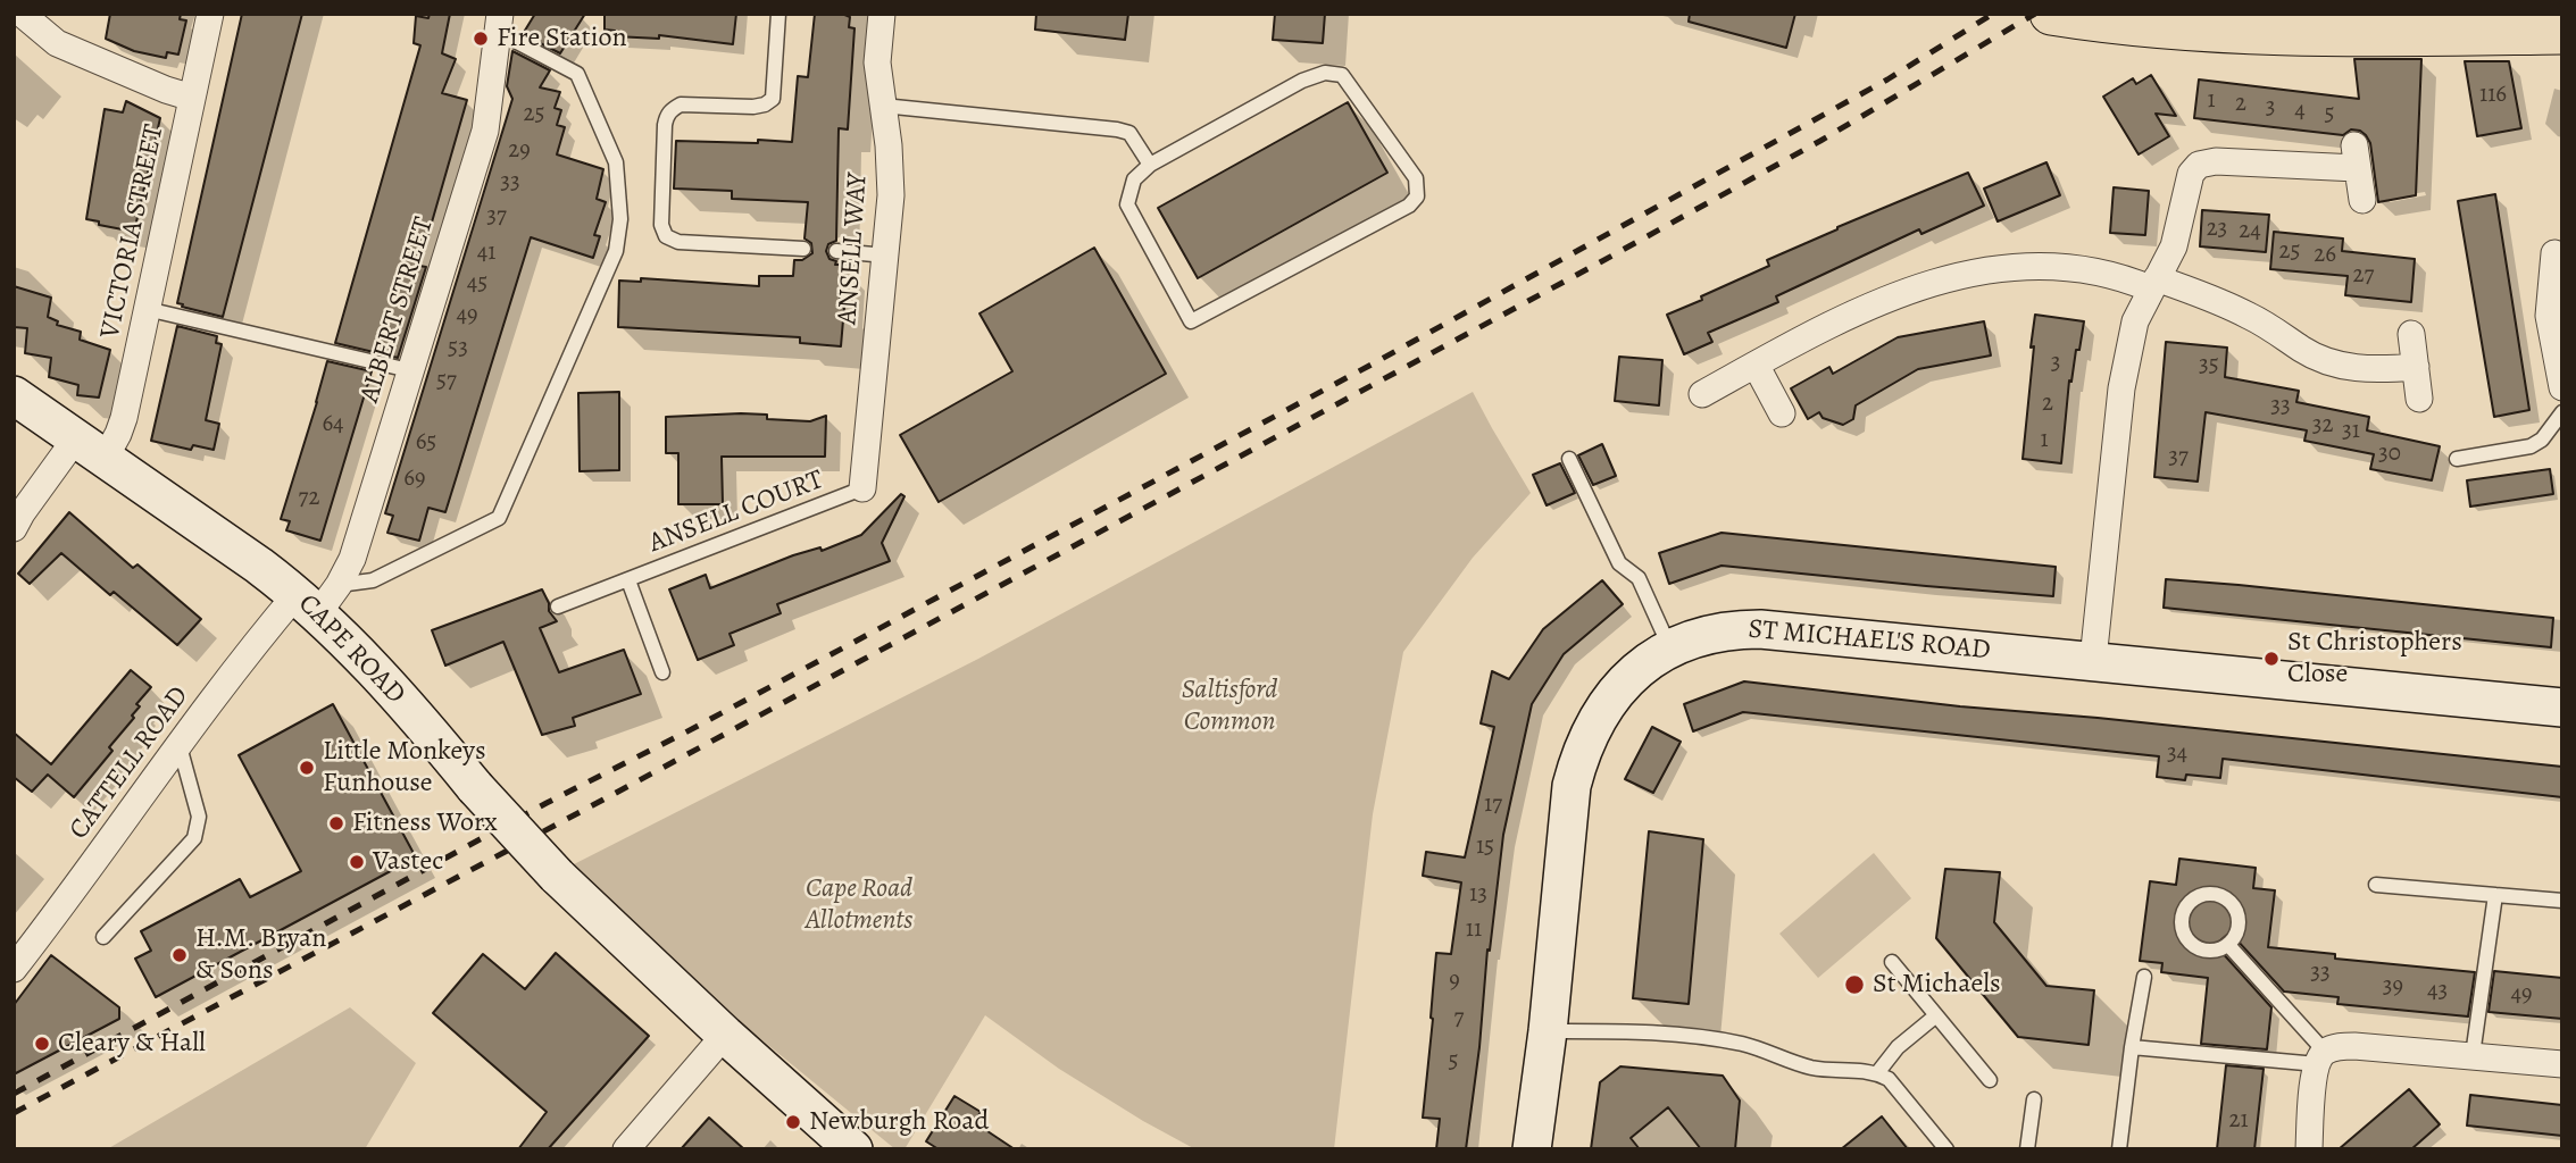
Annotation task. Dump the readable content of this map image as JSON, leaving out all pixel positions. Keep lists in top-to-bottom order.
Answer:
{
  "streets": {
    "street": [
      "VICTORIA STREET",
      "ANSELL WAY",
      "ALBERT STREET",
      "ST MICHAEL'S ROAD",
      "CAPE ROAD",
      "CATTELL ROAD"
    ],
    "lane": ["ANSELL COURT"]
  },
  "crossings": [
    ["VICTORIA STREET", "CAPE ROAD"],
    ["ANSELL WAY", "ANSELL COURT"],
    ["ALBERT STREET", "CAPE ROAD"],
    ["ALBERT STREET", "CATTELL ROAD"],
    ["CAPE ROAD", "CATTELL ROAD"]
  ],
  "parks": ["Saltisford Common", "Cape Road Allotments"],
  "places": [
    "Fire Station",
    "St Christophers Close",
    "Little Monkeys Funhouse",
    "Fitness Worx",
    "Vastec",
    "H.M. Bryan & Sons",
    "St Michaels",
    "Cleary & Hall",
    "Newburgh Road"
  ],
  "house_numbers": [
    "116",
    "1",
    "2",
    "3",
    "4",
    "25",
    "5",
    "29",
    "33",
    "37",
    "23",
    "24",
    "25",
    "41",
    "26",
    "27",
    "45",
    "49",
    "53",
    "3",
    "35",
    "57",
    "2",
    "33",
    "64",
    "32",
    "31",
    "1",
    "65",
    "30",
    "37",
    "69",
    "72",
    "34",
    "17",
    "15",
    "13",
    "11",
    "33",
    "9",
    "39",
    "43",
    "49",
    "7",
    "5",
    "21"
  ]
}
